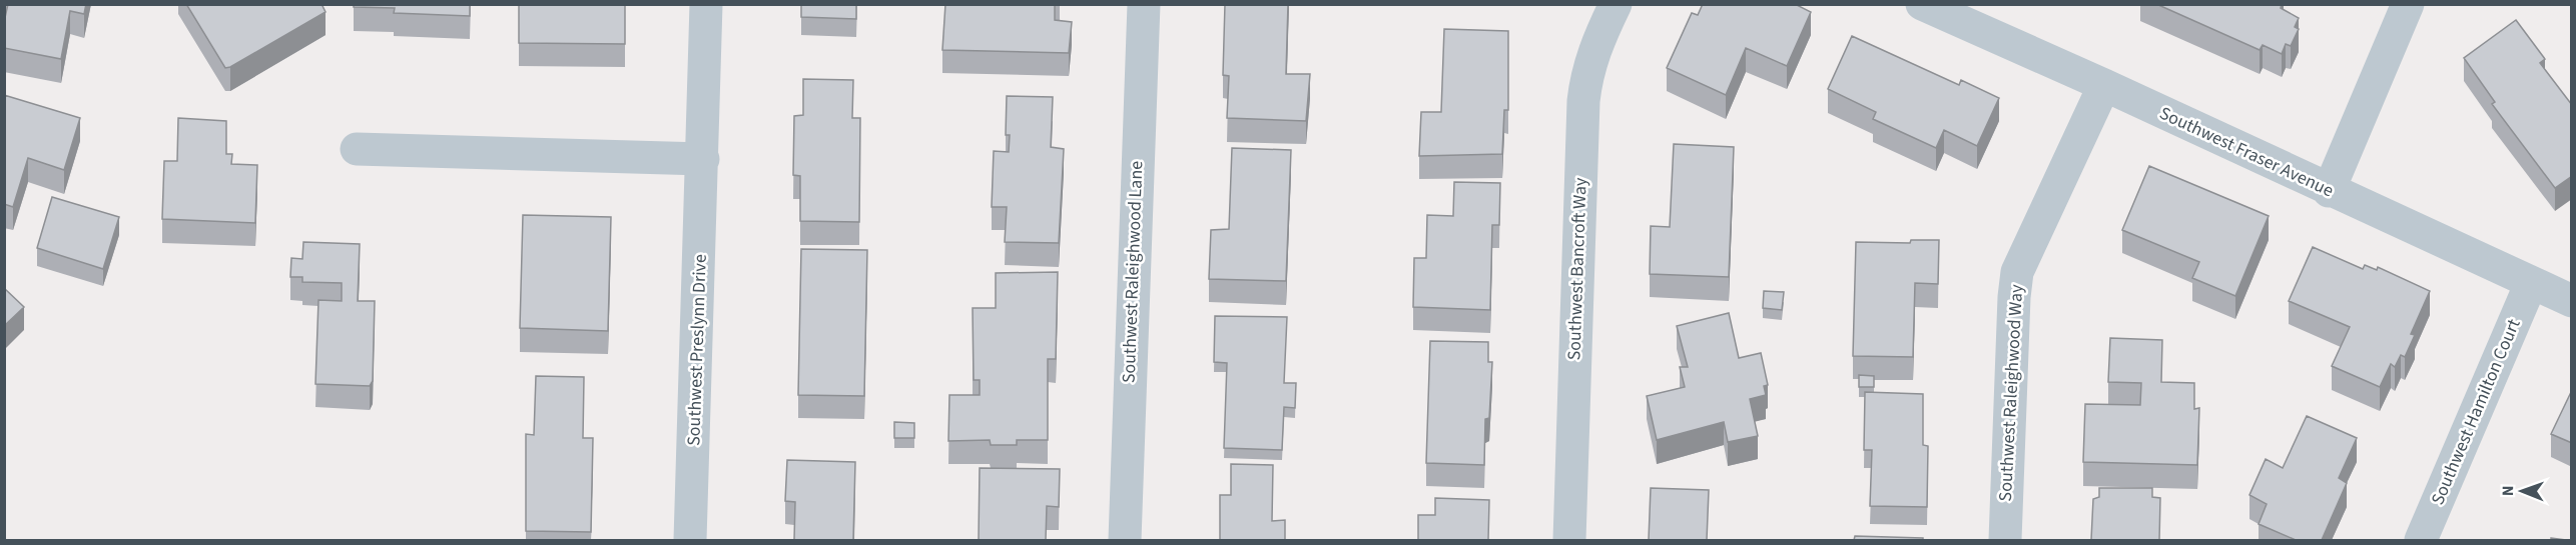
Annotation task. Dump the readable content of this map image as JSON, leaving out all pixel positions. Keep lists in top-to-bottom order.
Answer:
{
  "streets": {
    "street": [
      "Southwest Fraser Avenue",
      "Southwest Bancroft Way",
      "Southwest Raleighwood Lane",
      "Southwest Preslynn Drive",
      "Southwest Raleighwood Way",
      "Southwest Hamilton Court"
    ]
  },
  "crossings": [
    ["Southwest Fraser Avenue", "Southwest Raleighwood Way"],
    ["Southwest Fraser Avenue", "Southwest Hamilton Court"]
  ],
  "north": "left"
}
